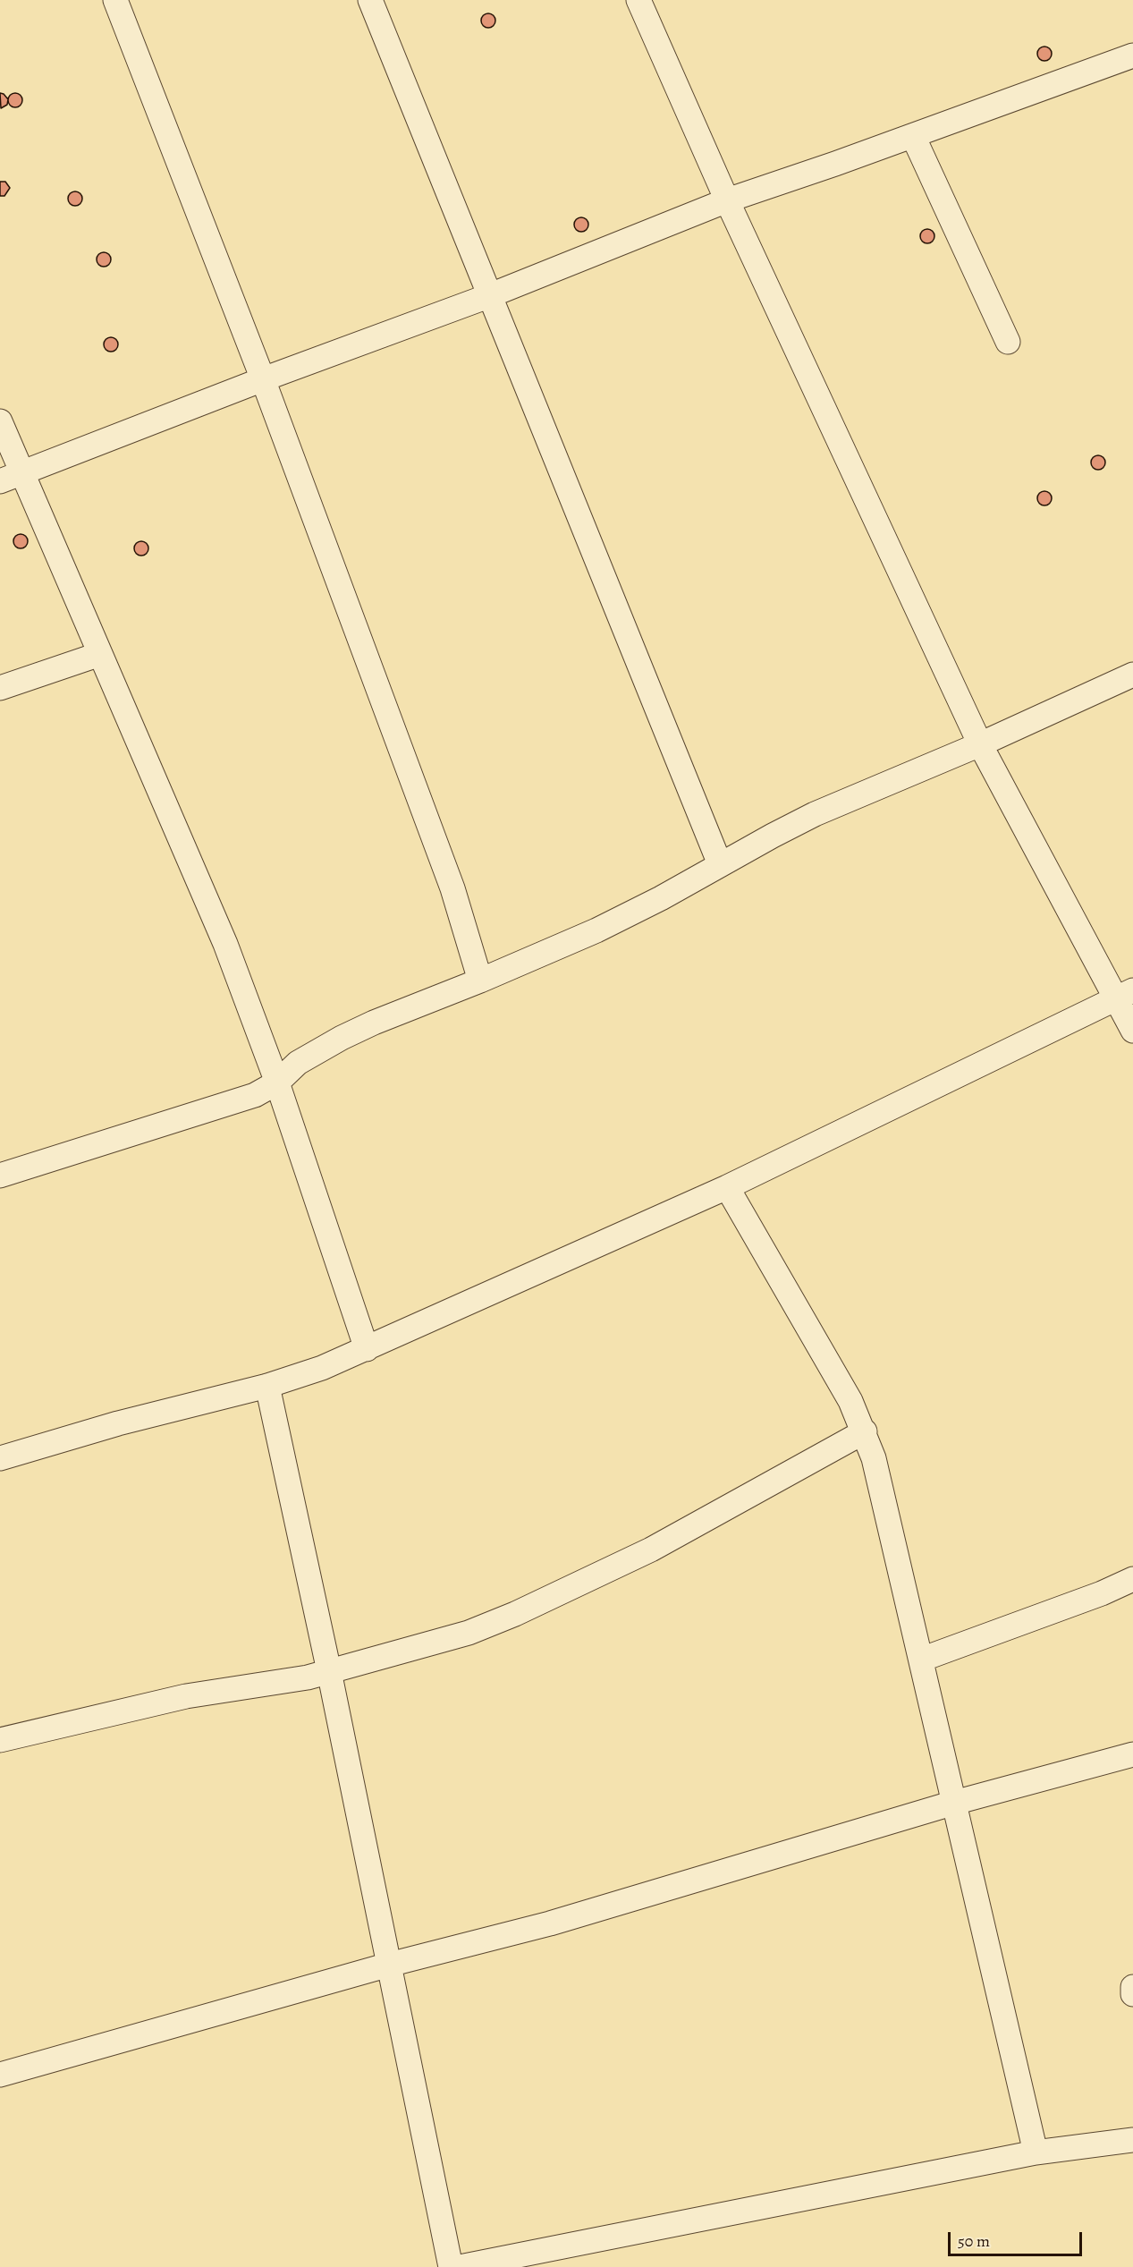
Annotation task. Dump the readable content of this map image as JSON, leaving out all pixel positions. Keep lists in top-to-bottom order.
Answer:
{
  "scale_bar": "50 m"
}
